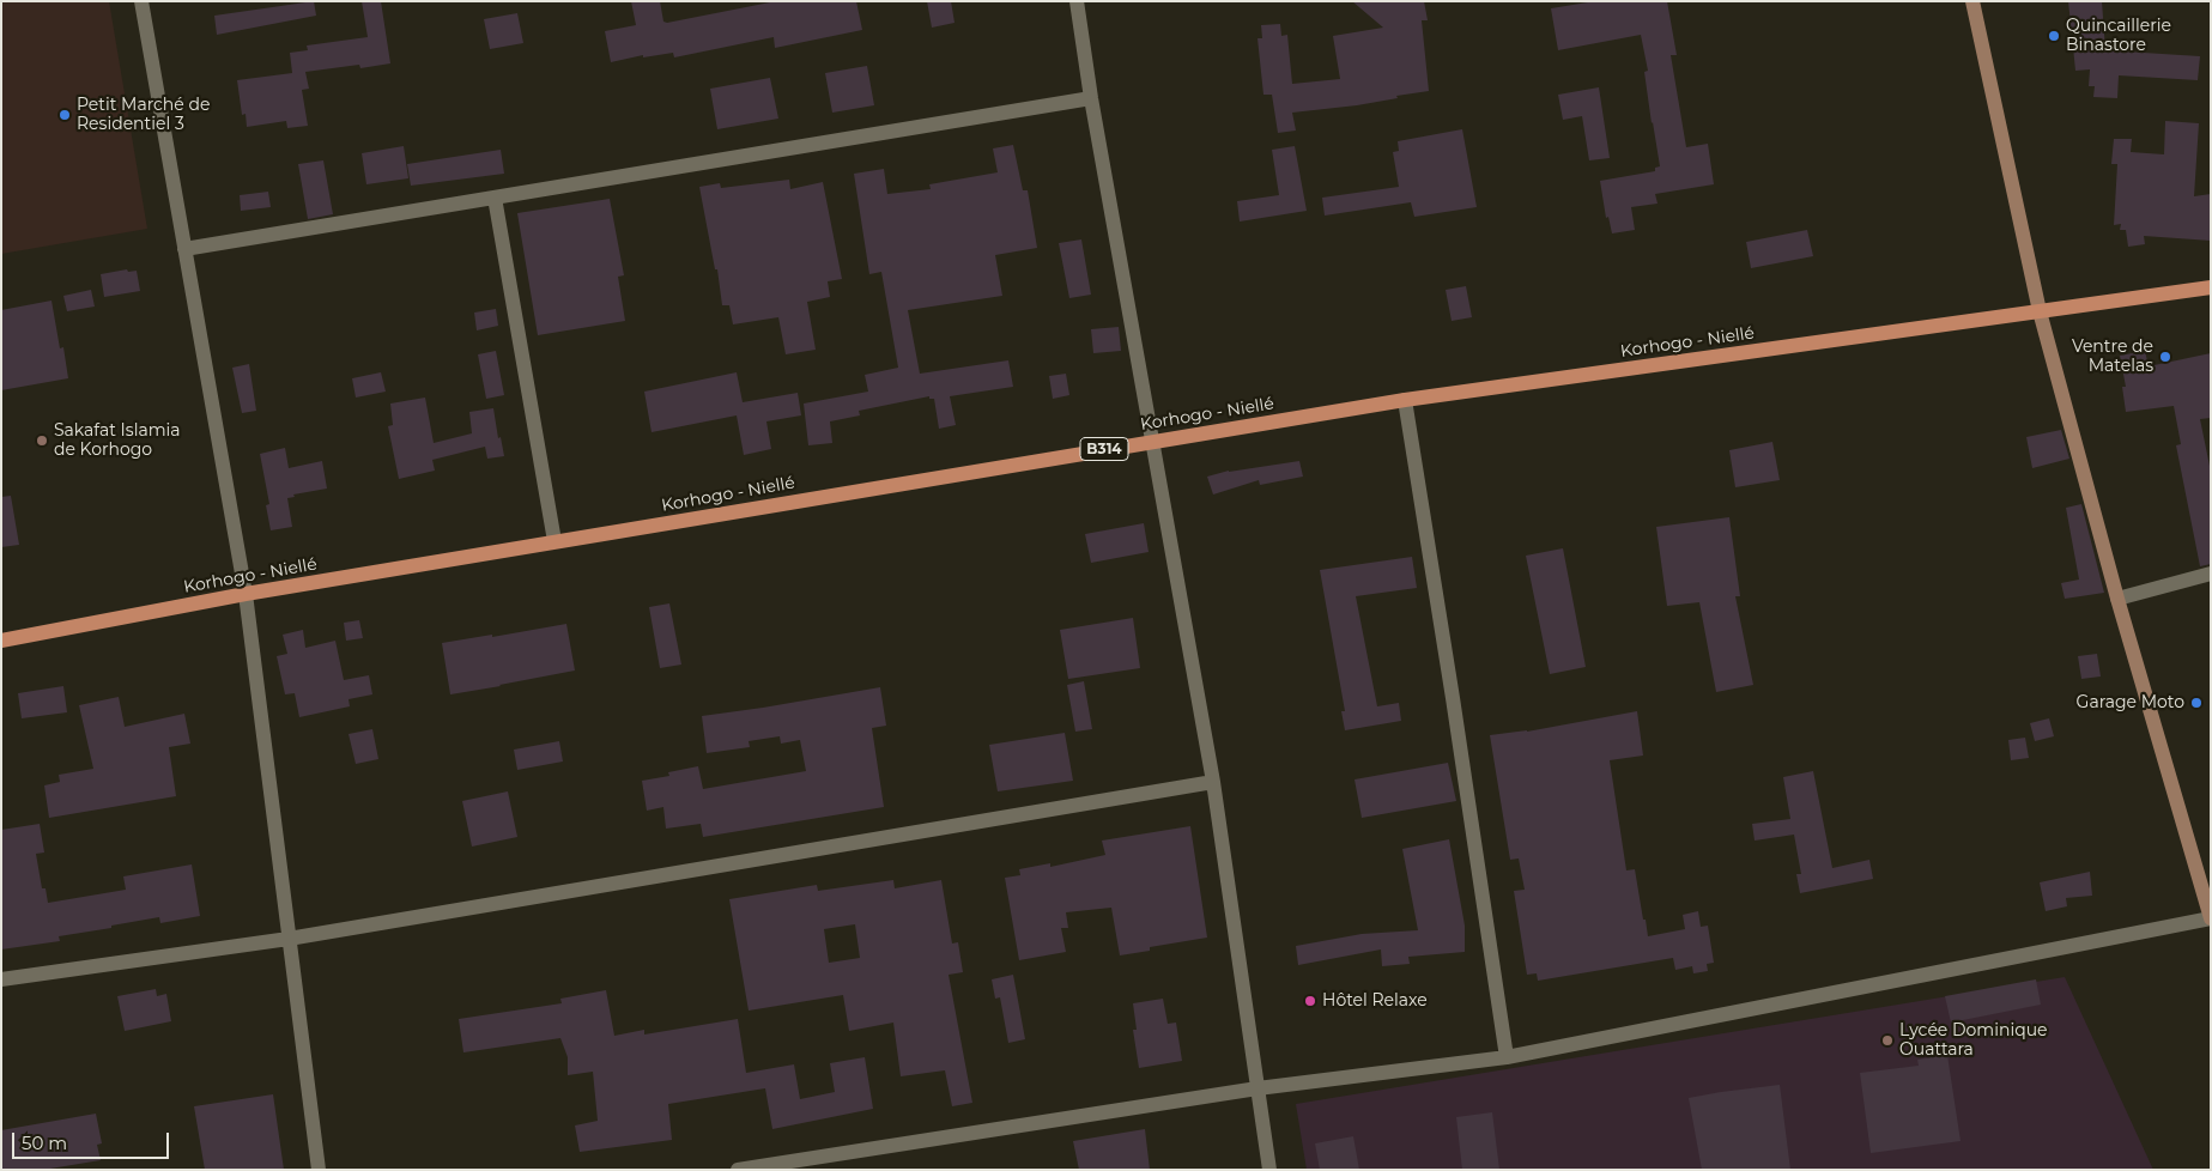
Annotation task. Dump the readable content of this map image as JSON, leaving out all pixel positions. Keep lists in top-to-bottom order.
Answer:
{
  "streets": {
    "main road": ["Korhogo - Niellé", "B314"]
  },
  "places": [
    "Quincaillerie Binastore",
    "Petit Marché de Residentiel 3",
    "Ventre de Matelas",
    "Sakafat Islamia de Korhogo",
    "Garage Moto",
    "Hôtel Relaxe",
    "Lycée Dominique Ouattara"
  ],
  "scale_bar": "50 m"
}
